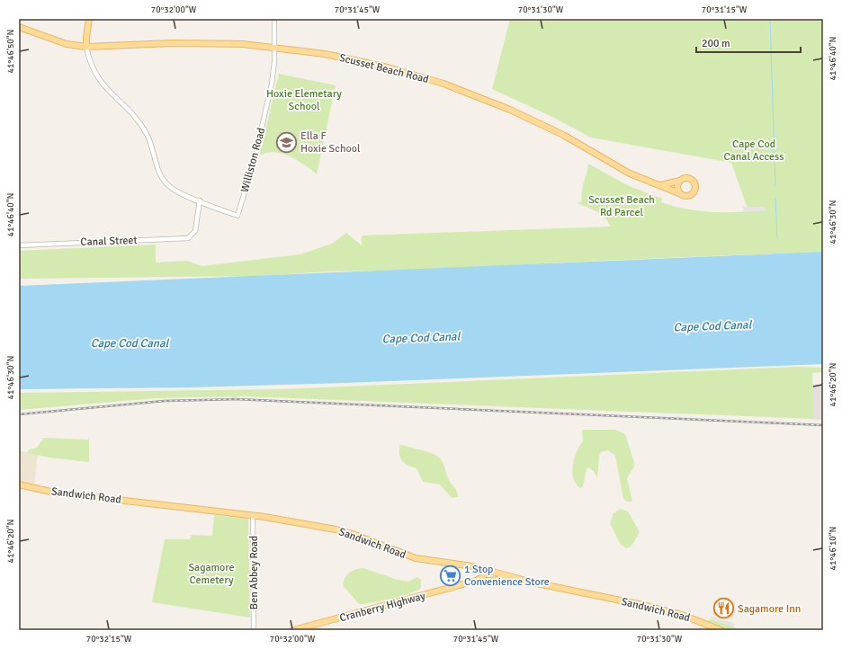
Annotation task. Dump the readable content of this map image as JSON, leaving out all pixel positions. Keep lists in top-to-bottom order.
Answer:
{
  "streets": {
    "main road": ["Scusset Beach Road", "Sandwich Road", "Cranberry Highway"],
    "street": ["Williston Road", "Canal Street", "Ben Abbey Road"]
  },
  "crossings": [
    ["Scusset Beach Road", "Williston Road"],
    ["Williston Road", "Canal Street"],
    ["Sandwich Road", "Ben Abbey Road"],
    ["Sandwich Road", "Cranberry Highway"]
  ],
  "water": ["Cape Cod Canal"],
  "parks": [
    "Hoxie Elemetary School",
    "Cape Cod Canal Access",
    "Scusset Beach Rd Parcel",
    "Sagamore Cemetery"
  ],
  "places": {
    "school or university": ["Ella F Hoxie School"],
    "supermarket": ["1 Stop Convenience Store"],
    "restaurant": ["Sagamore Inn"]
  },
  "scale_bar": "200 m",
  "coordinates": [
    "70°32'00\"W",
    "70°31'45\"W",
    "70°31'30\"W",
    "70°31'15\"W",
    "41°46'50\"N",
    "41°46'40\"N",
    "41°46'30\"N",
    "41°46'20\"N",
    "41°46'10\"N",
    "70°32'15\"W"
  ]
}
